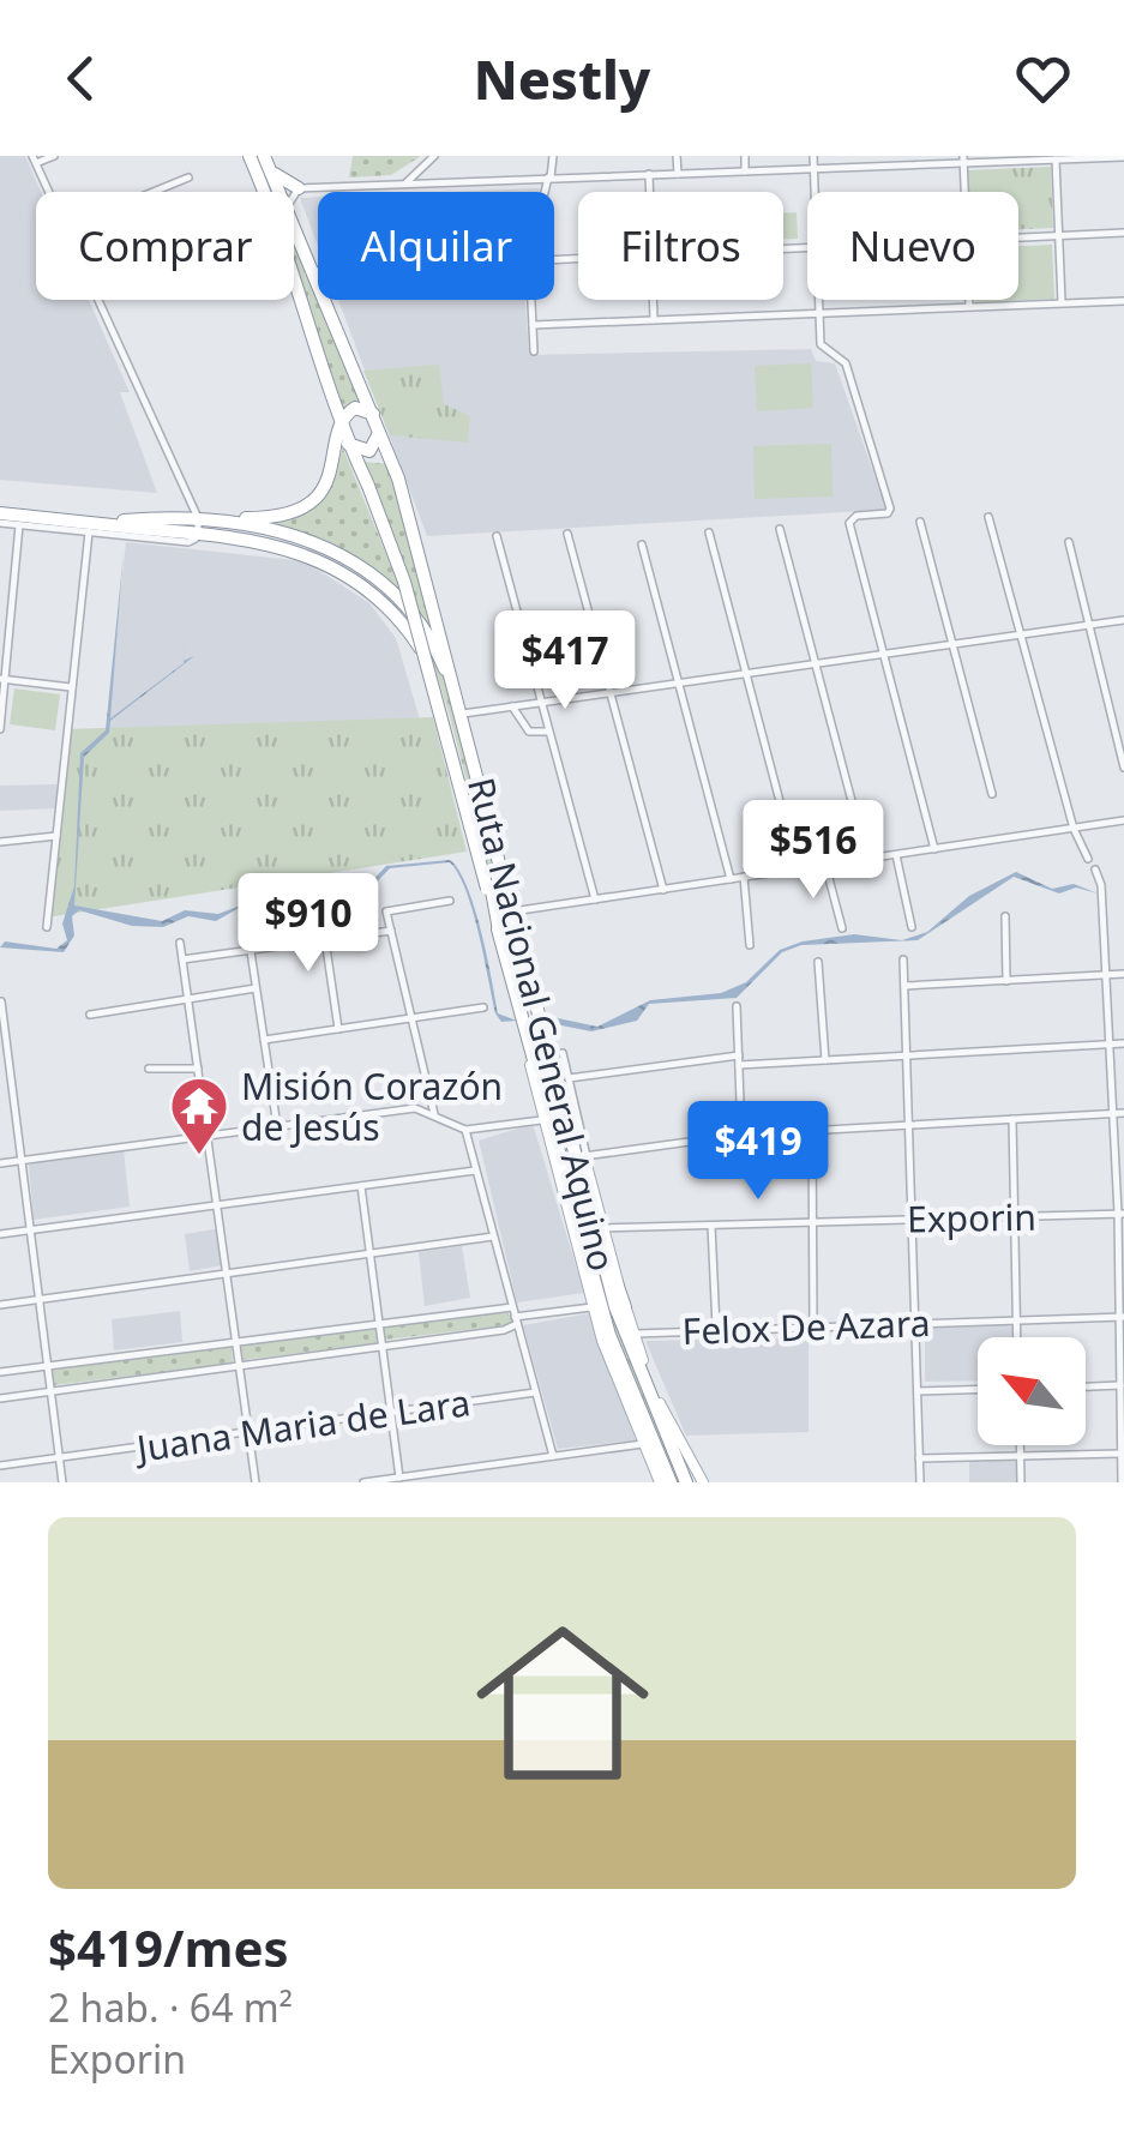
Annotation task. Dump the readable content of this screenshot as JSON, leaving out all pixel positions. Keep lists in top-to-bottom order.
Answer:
{
  "streets": {
    "highway": ["Ruta Nacional General Aquino"],
    "street": ["Exporin", "Felox De Azara", "Juana Maria de Lara"]
  },
  "places": {
    "temple": ["Misión Corazón de Jesús"]
  },
  "north": "top left",
  "page": {
    "header": "Nestly",
    "chip": [
      "Comprar",
      "Alquilar",
      "Filtros",
      "Nuevo"
    ],
    "price": [
      "$417",
      "$516",
      "$910",
      "$419"
    ],
    "list": [
      {
        "name": "$419/mes",
        "note": "2 hab. · 64 m² · Exporin"
      }
    ]
  }
}
